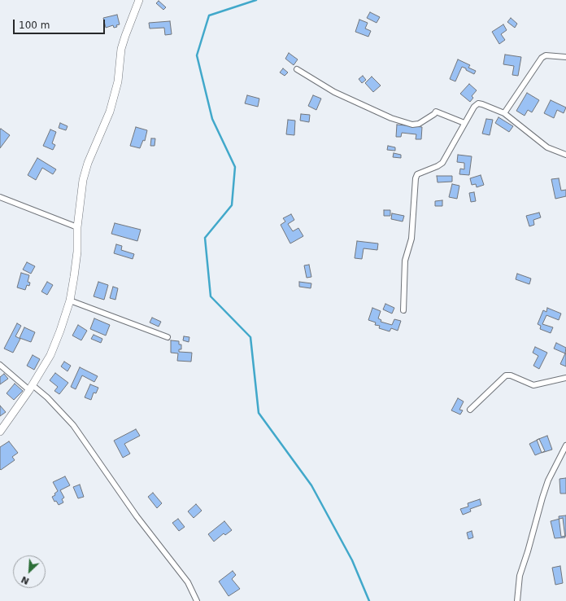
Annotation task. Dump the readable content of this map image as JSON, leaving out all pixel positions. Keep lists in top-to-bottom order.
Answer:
{
  "scale_bar": "100 m",
  "north": "bottom left"
}
